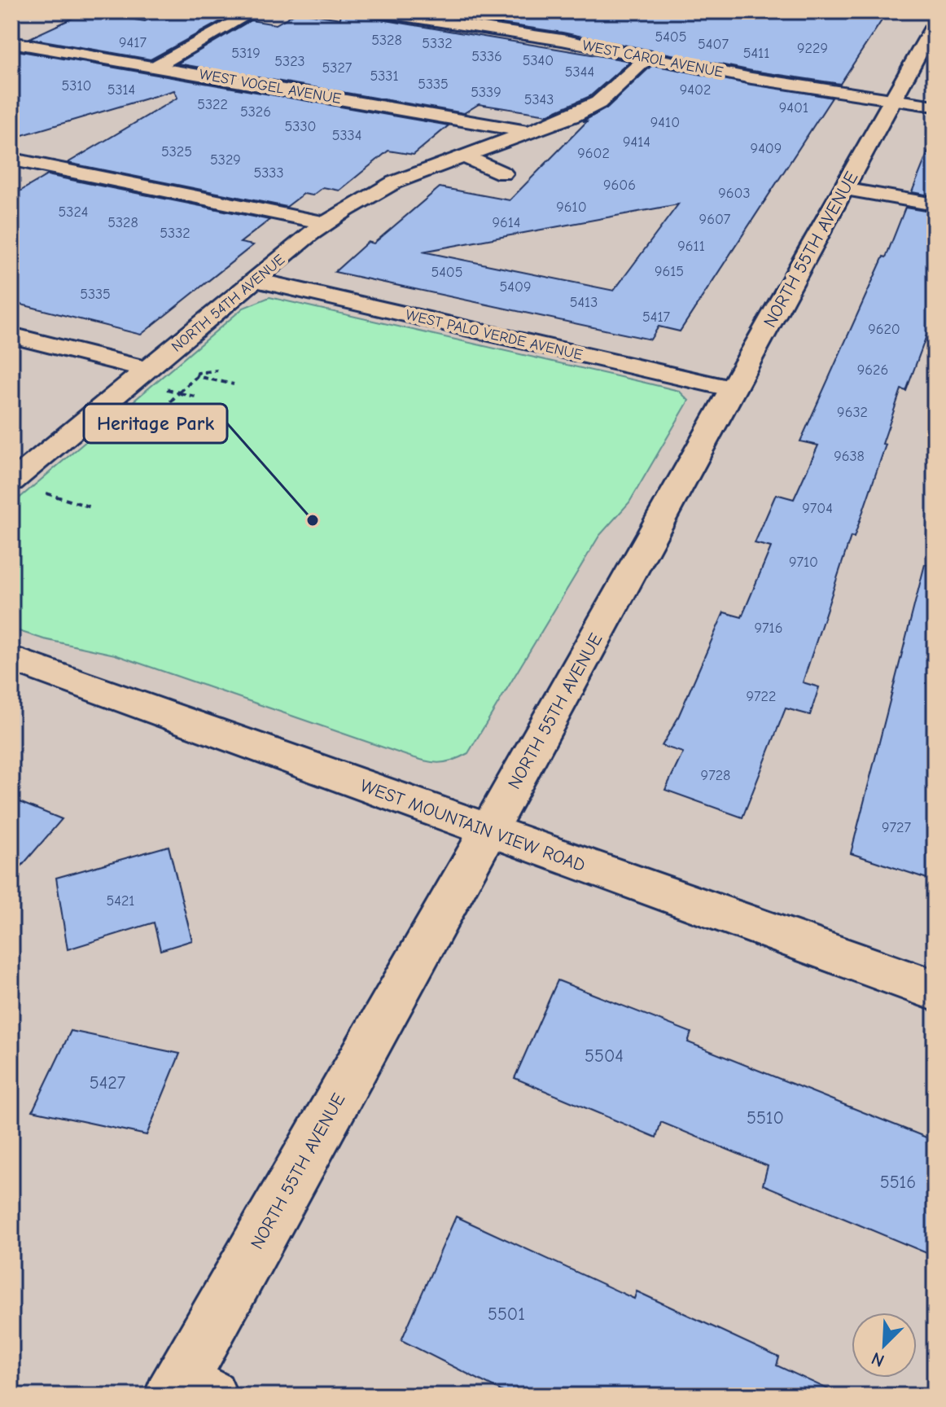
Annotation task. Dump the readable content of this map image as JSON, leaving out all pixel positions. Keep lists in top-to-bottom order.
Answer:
{
  "streets": {
    "street": [
      "WEST CAROL AVENUE",
      "WEST VOGEL AVENUE",
      "NORTH 55TH AVENUE",
      "NORTH 54TH AVENUE",
      "WEST PALO VERDE AVENUE",
      "WEST MOUNTAIN VIEW ROAD"
    ]
  },
  "crossings": [
    ["WEST CAROL AVENUE", "NORTH 55TH AVENUE"],
    ["WEST CAROL AVENUE", "NORTH 54TH AVENUE"],
    ["WEST VOGEL AVENUE", "NORTH 54TH AVENUE"],
    ["NORTH 55TH AVENUE", "WEST PALO VERDE AVENUE"],
    ["NORTH 55TH AVENUE", "WEST MOUNTAIN VIEW ROAD"],
    ["NORTH 54TH AVENUE", "WEST PALO VERDE AVENUE"]
  ],
  "places": ["Heritage Park"],
  "house_numbers": [
    "5405",
    "5328",
    "9417",
    "5332",
    "5407",
    "9229",
    "5319",
    "5411",
    "5336",
    "5340",
    "5323",
    "5327",
    "5344",
    "5331",
    "5335",
    "5310",
    "5314",
    "9402",
    "5339",
    "5343",
    "5322",
    "9401",
    "5326",
    "9410",
    "5330",
    "5334",
    "9414",
    "9409",
    "5325",
    "9602",
    "5329",
    "5333",
    "9606",
    "9603",
    "9610",
    "5324",
    "9607",
    "5328",
    "9614",
    "5332",
    "9611",
    "9615",
    "5405",
    "5409",
    "5335",
    "5413",
    "5417",
    "9620",
    "9626",
    "9632",
    "9638",
    "9704",
    "9710",
    "9716",
    "9722",
    "9728",
    "9727",
    "5421",
    "5504",
    "5427",
    "5510",
    "5516",
    "5501"
  ],
  "north": "bottom left"
}
